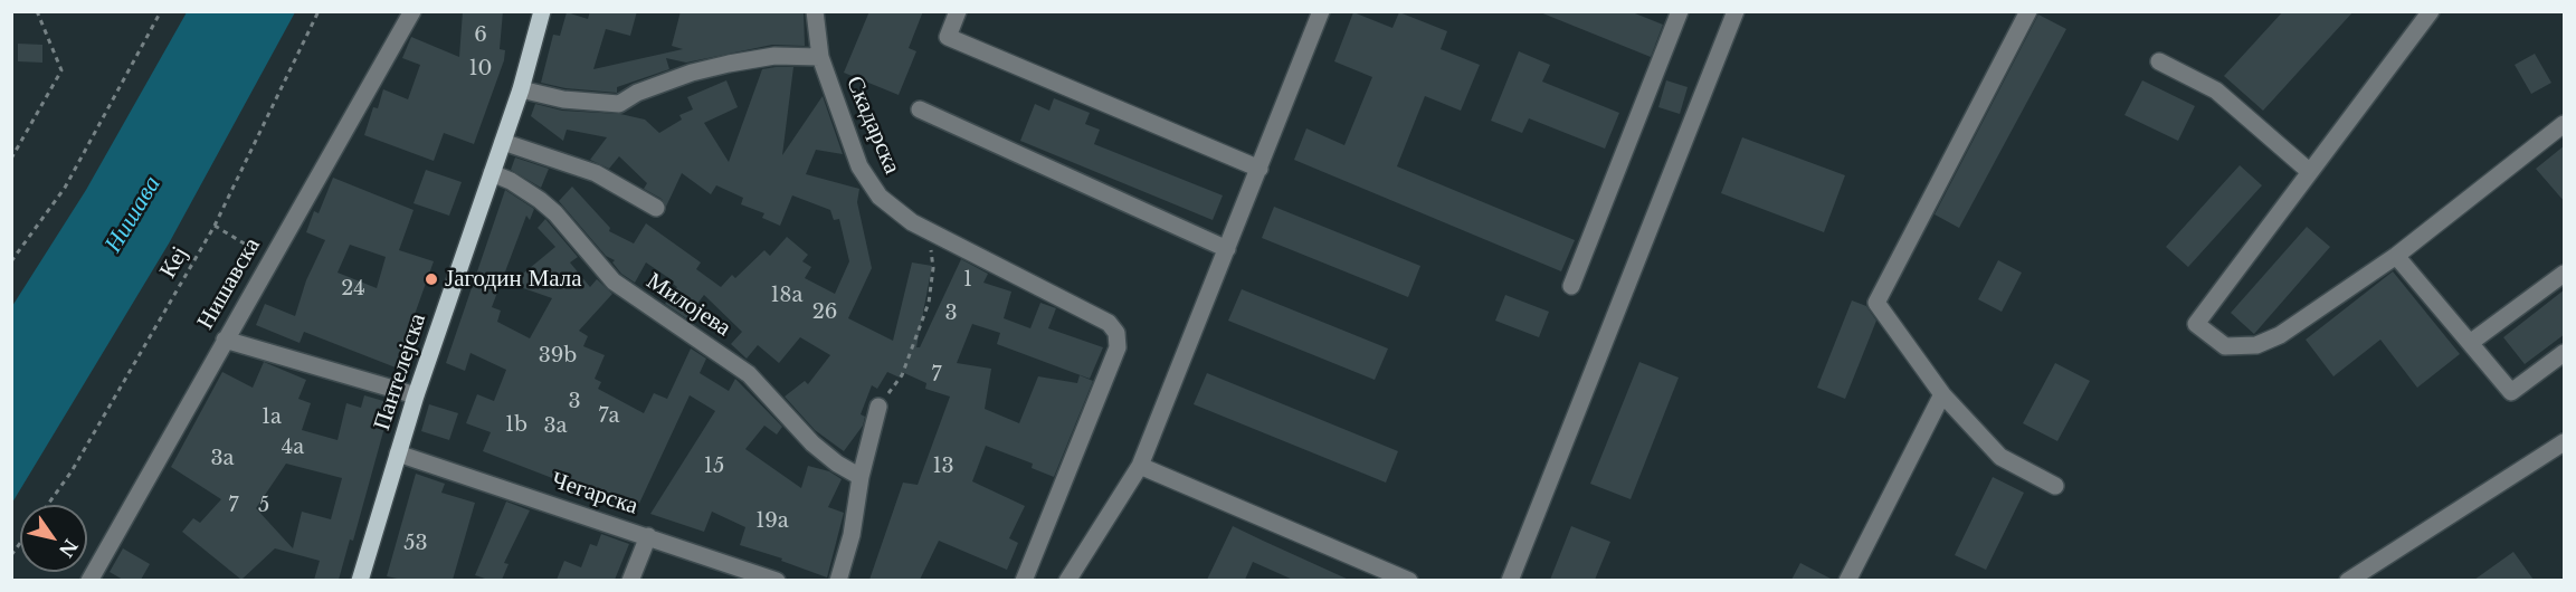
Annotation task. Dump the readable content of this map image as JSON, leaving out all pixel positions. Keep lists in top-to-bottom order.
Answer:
{
  "streets": {
    "main road": ["Пантелејска"],
    "street": [
      "Скадарска",
      "Нишавска",
      "Милојева",
      "Чегарска"
    ],
    "path": ["Кеј"]
  },
  "crossings": [
    ["Милојева", "Пантелејска"],
    ["Пантелејска", "Чегарска"]
  ],
  "water": ["Нишава"],
  "places": ["Јагодин Мала"],
  "house_numbers": [
    "6",
    "10",
    "1",
    "24",
    "18a",
    "26",
    "3",
    "39b",
    "7",
    "3",
    "7a",
    "1a",
    "1b",
    "3a",
    "4a",
    "3a",
    "15",
    "13",
    "7",
    "5",
    "19a",
    "53"
  ],
  "north": "bottom right"
}
